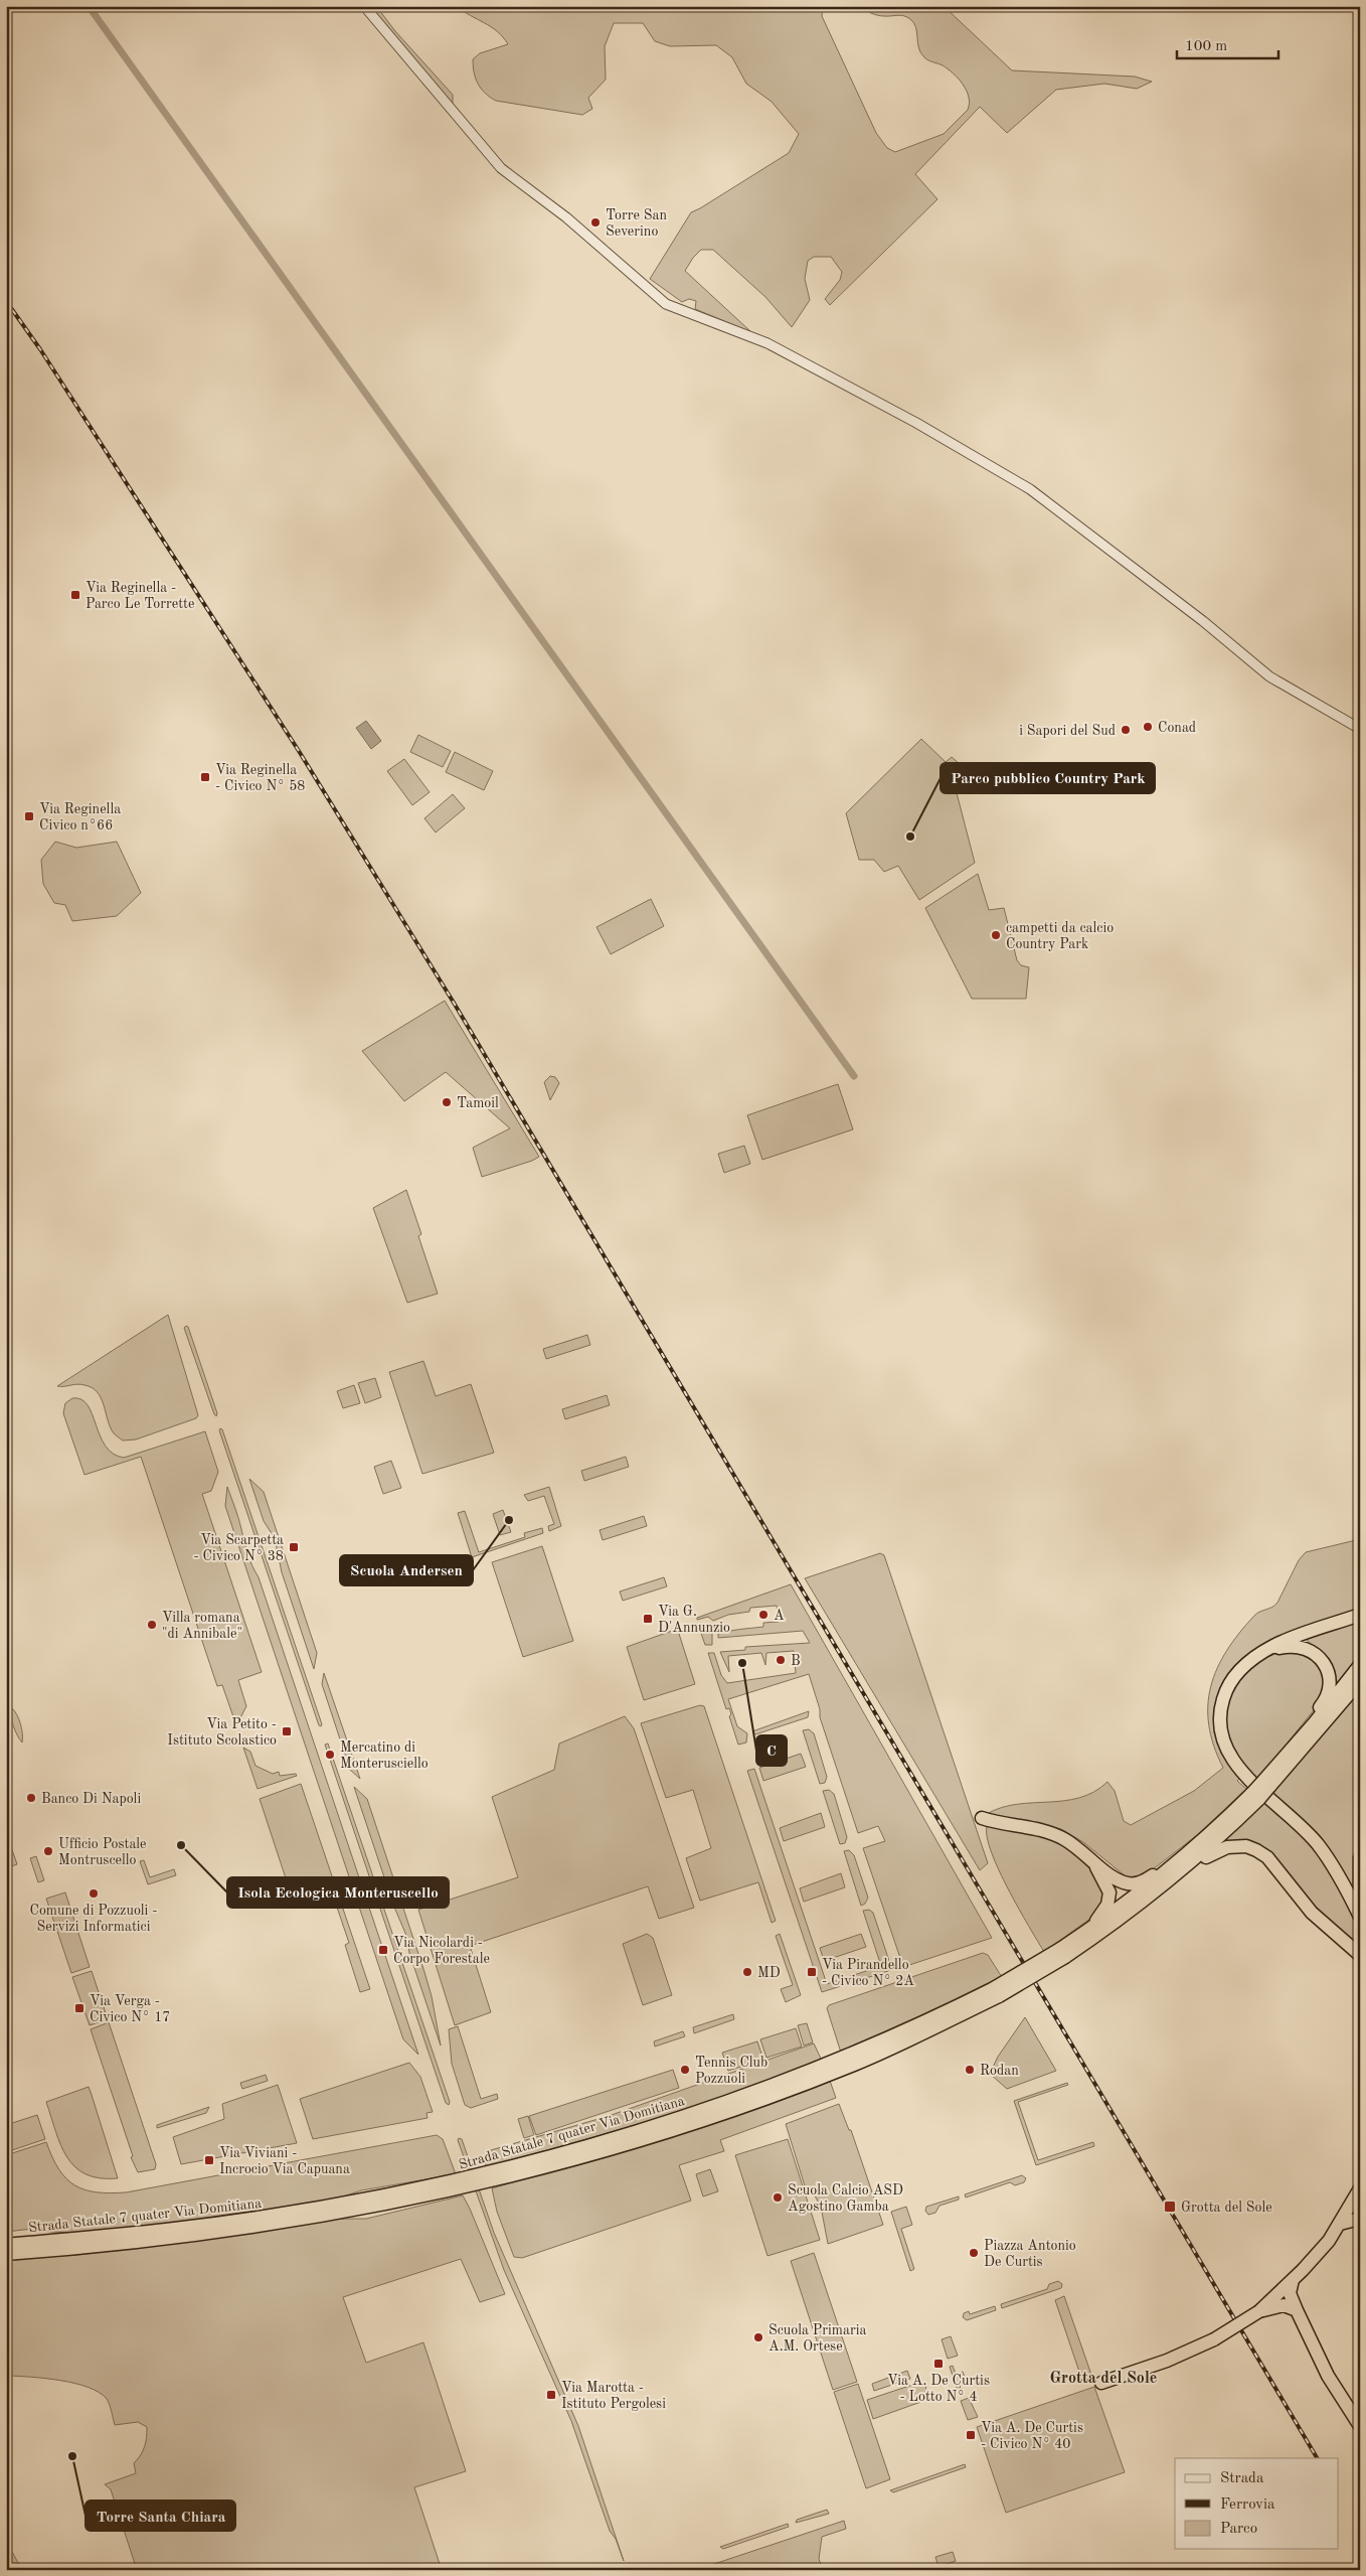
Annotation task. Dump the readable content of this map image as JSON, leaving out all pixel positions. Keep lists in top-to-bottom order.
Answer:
{
  "streets": {
    "highway": ["Strada Statale 7 quater Via Domitiana"]
  },
  "districts": ["Grotta del Sole"],
  "places": {
    "other": [
      "Torre San Severino",
      "Conad",
      "i Sapori del Sud",
      "Parco pubblico Country Park",
      "campetti da calcio Country Park",
      "Tamoil",
      "Scuola Andersen",
      "A",
      "Villa romana \"di Annibale\"",
      "B",
      "C",
      "Mercatino di Monterusciello",
      "Banco Di Napoli",
      "Isola Ecologica Monteruscello",
      "Ufficio Postale Montruscello",
      "Comune di Pozzuoli - Servizi Informatici",
      "MD",
      "Tennis Club Pozzuoli",
      "Rodan",
      "Scuola Calcio ASD Agostino Gamba",
      "Piazza Antonio De Curtis",
      "Scuola Primaria A.M. Ortese",
      "Torre Santa Chiara"
    ],
    "transit": [
      "Via Reginella - Parco Le Torrette",
      "Via Reginella - Civico N° 58",
      "Via Reginella Civico n°66",
      "Via Scarpetta - Civico N° 38",
      "Via G. D'Annunzio",
      "Via Petito - Istituto Scolastico",
      "Via Nicolardi - Corpo Forestale",
      "Via Pirandello - Civico N° 2A",
      "Via Verga - Civico N° 17",
      "Via Viviani - Incrocio Via Capuana",
      "Grotta del Sole",
      "Via A. De Curtis - Lotto N° 4",
      "Via Marotta - Istituto Pergolesi",
      "Via A. De Curtis - Civico N° 40"
    ]
  },
  "legend": ["Strada", "Ferrovia", "Parco"],
  "scale_bar": "100 m"
}
